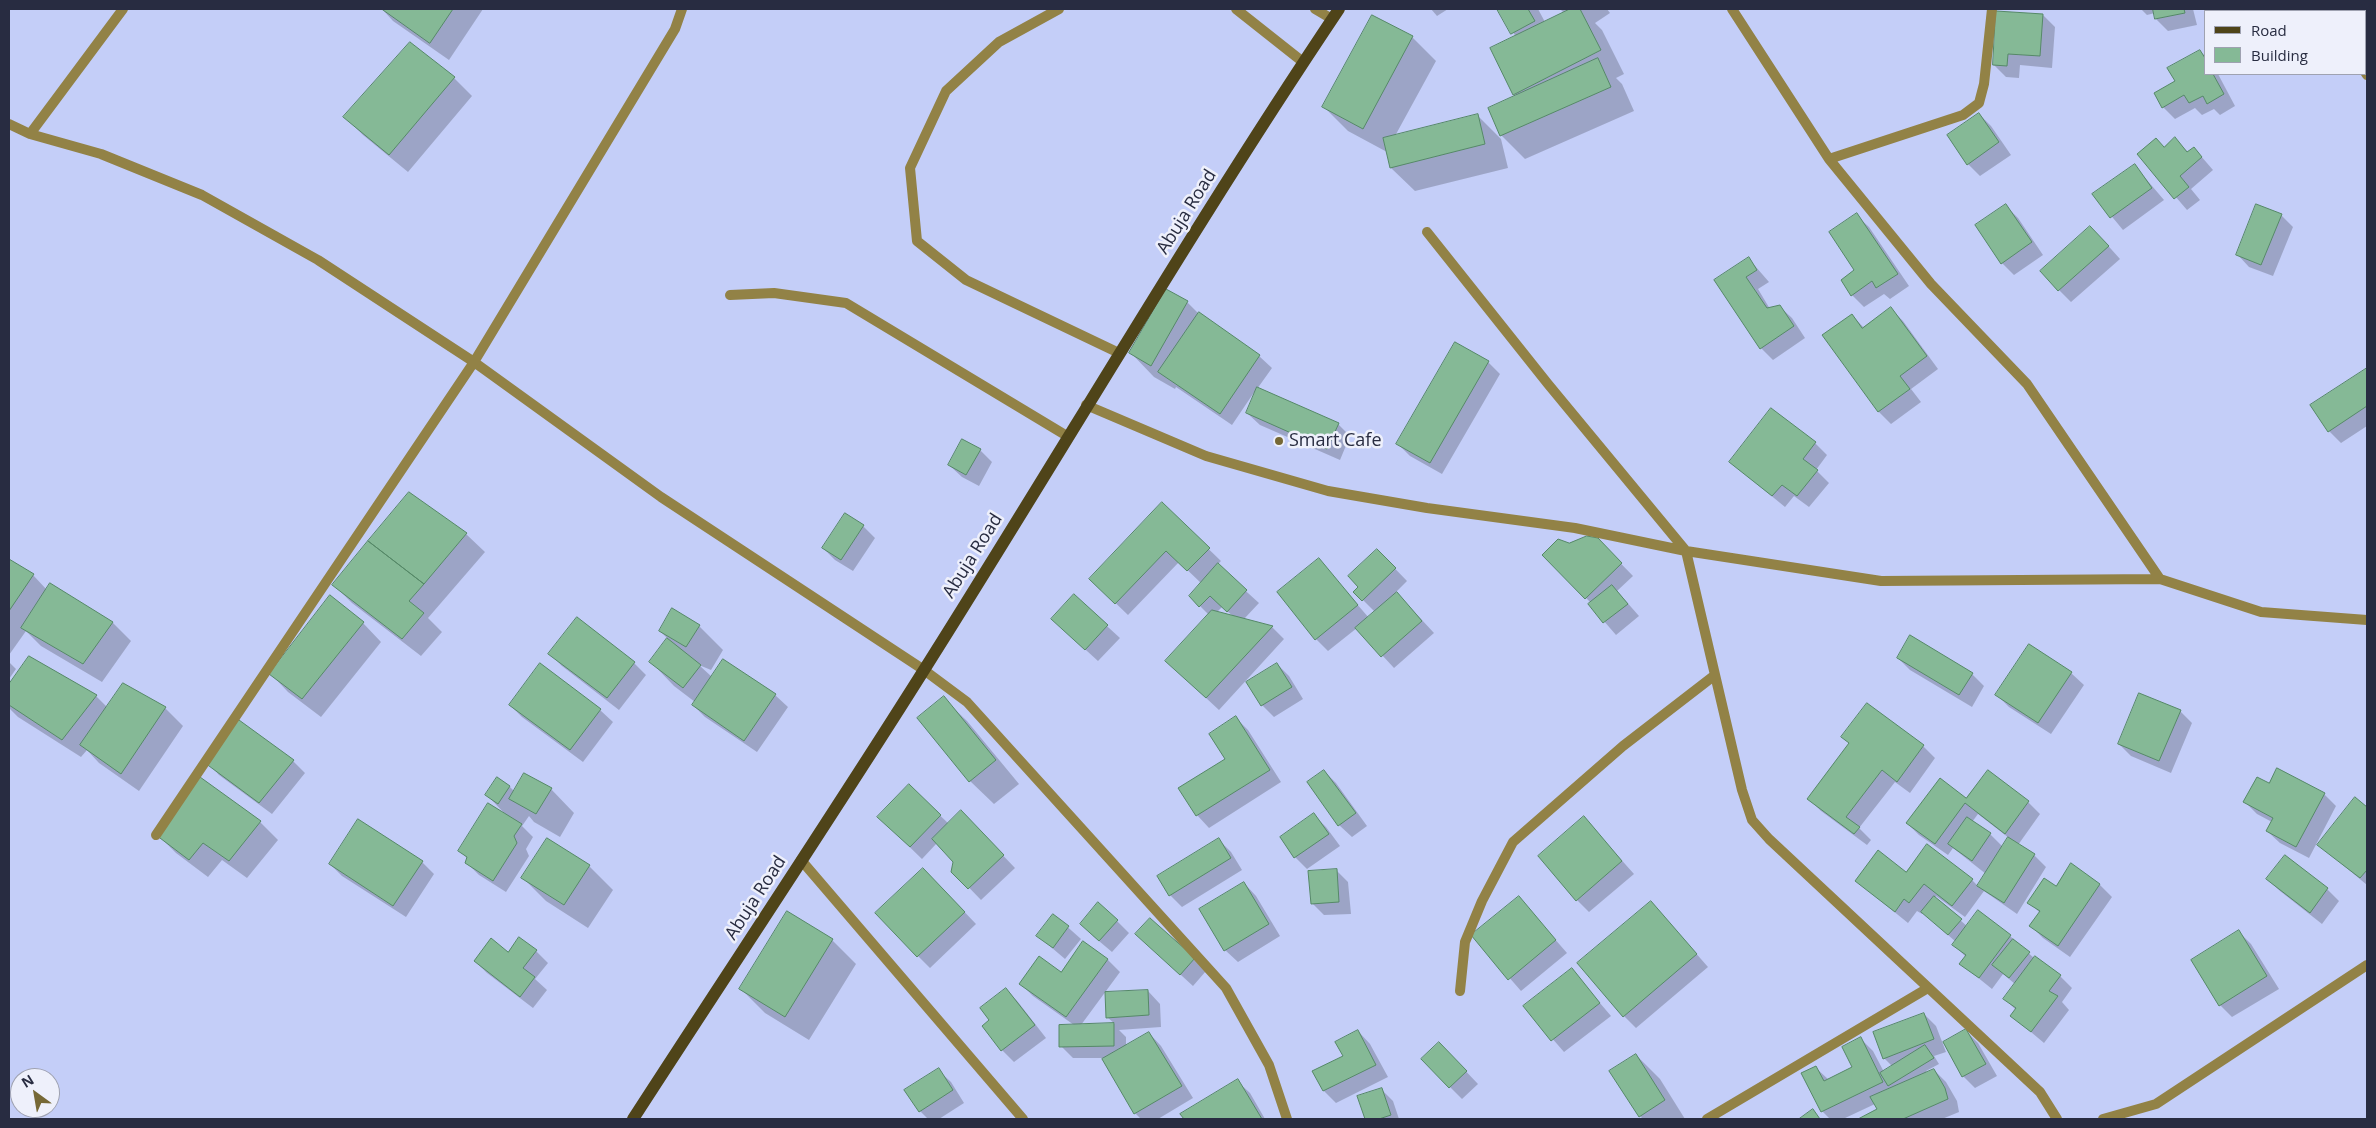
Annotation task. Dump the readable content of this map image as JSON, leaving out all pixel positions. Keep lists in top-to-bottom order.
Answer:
{
  "streets": {
    "main road": ["Abuja Road"]
  },
  "places": ["Smart Cafe"],
  "legend": ["Road", "Building"],
  "north": "top left"
}
